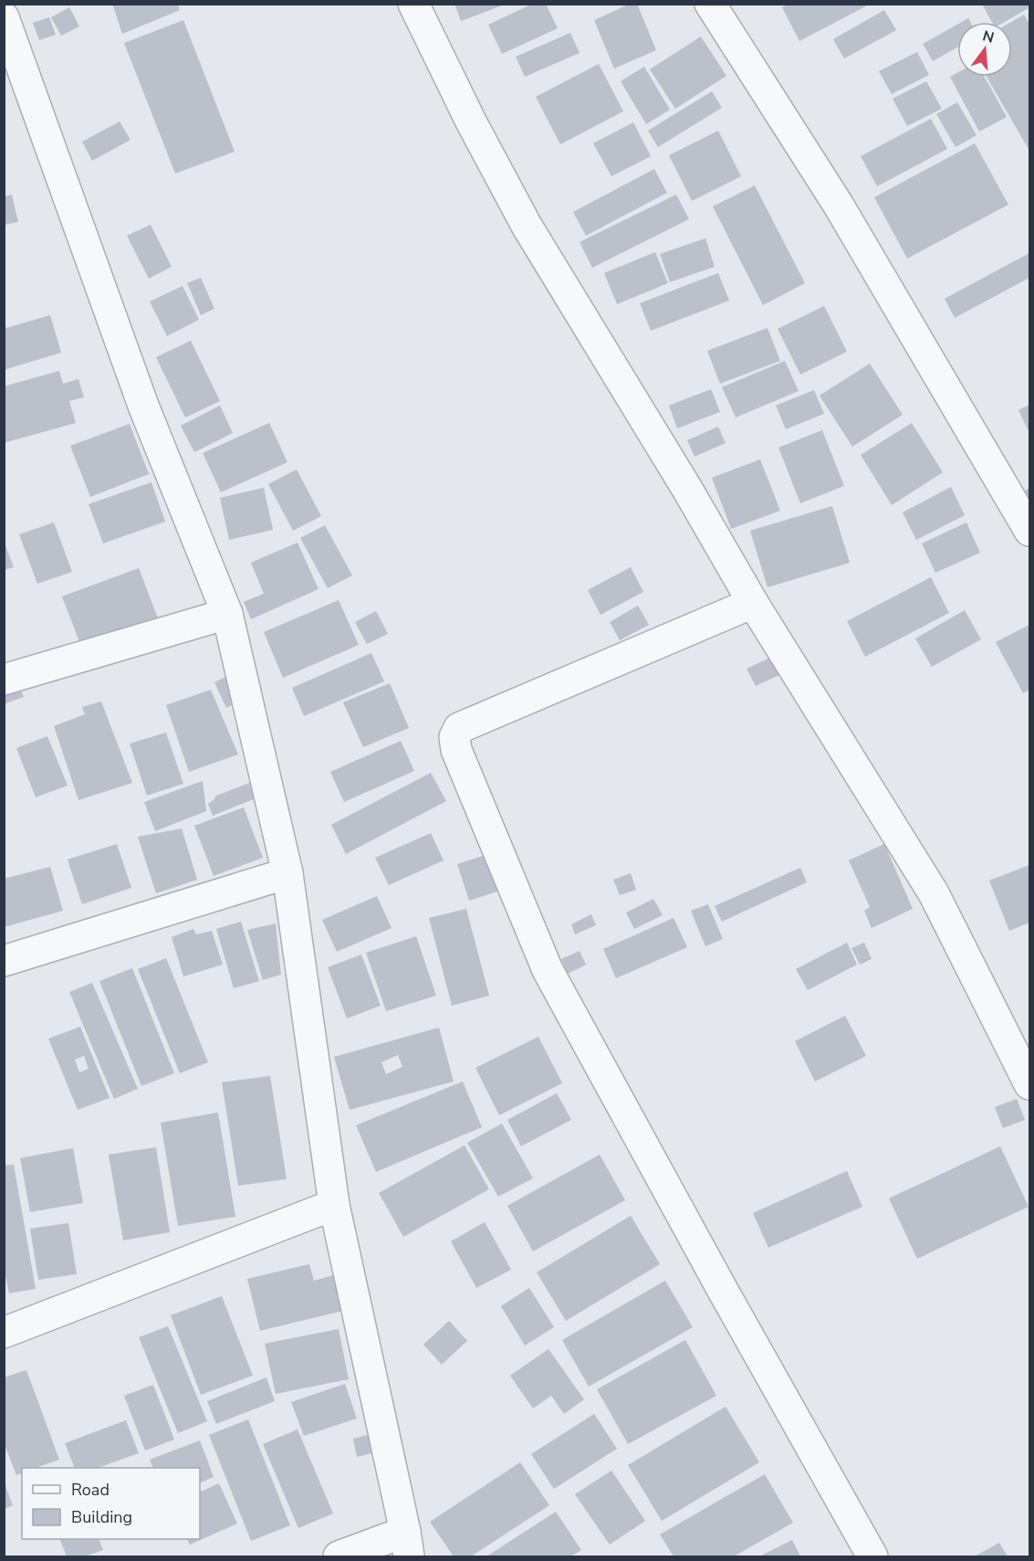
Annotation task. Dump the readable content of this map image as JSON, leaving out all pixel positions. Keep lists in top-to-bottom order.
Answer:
{
  "legend": ["Road", "Building"],
  "north": "top"
}
